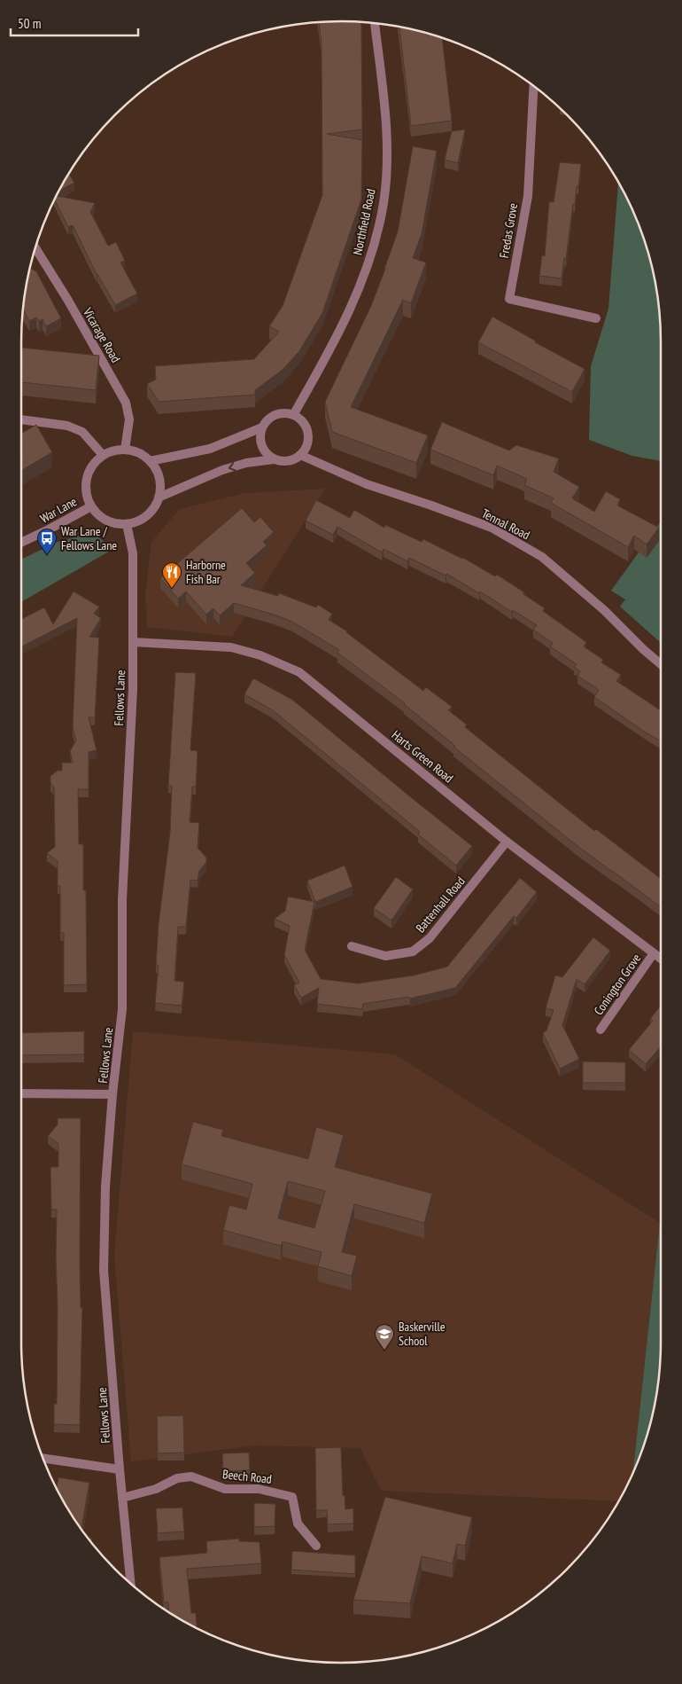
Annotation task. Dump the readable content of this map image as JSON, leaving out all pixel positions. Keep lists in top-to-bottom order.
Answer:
{
  "streets": {
    "street": [
      "Northfield Road",
      "Fredas Grove",
      "Vicarage Road",
      "War Lane",
      "Tennal Road",
      "Fellows Lane",
      "Harts Green Road",
      "Battenhall Road",
      "Conington Grove",
      "Beech Road"
    ]
  },
  "crossings": [
    ["Northfield Road", "Tennal Road"],
    ["Vicarage Road", "War Lane"],
    ["Vicarage Road", "Fellows Lane"],
    ["War Lane", "Fellows Lane"],
    ["Fellows Lane", "Harts Green Road"],
    ["Fellows Lane", "Beech Road"],
    ["Harts Green Road", "Battenhall Road"],
    ["Harts Green Road", "Conington Grove"]
  ],
  "places": {
    "bus stop": ["War Lane / Fellows Lane"],
    "restaurant": ["Harborne Fish Bar"],
    "school or university": ["Baskerville School"]
  },
  "scale_bar": "50 m"
}
